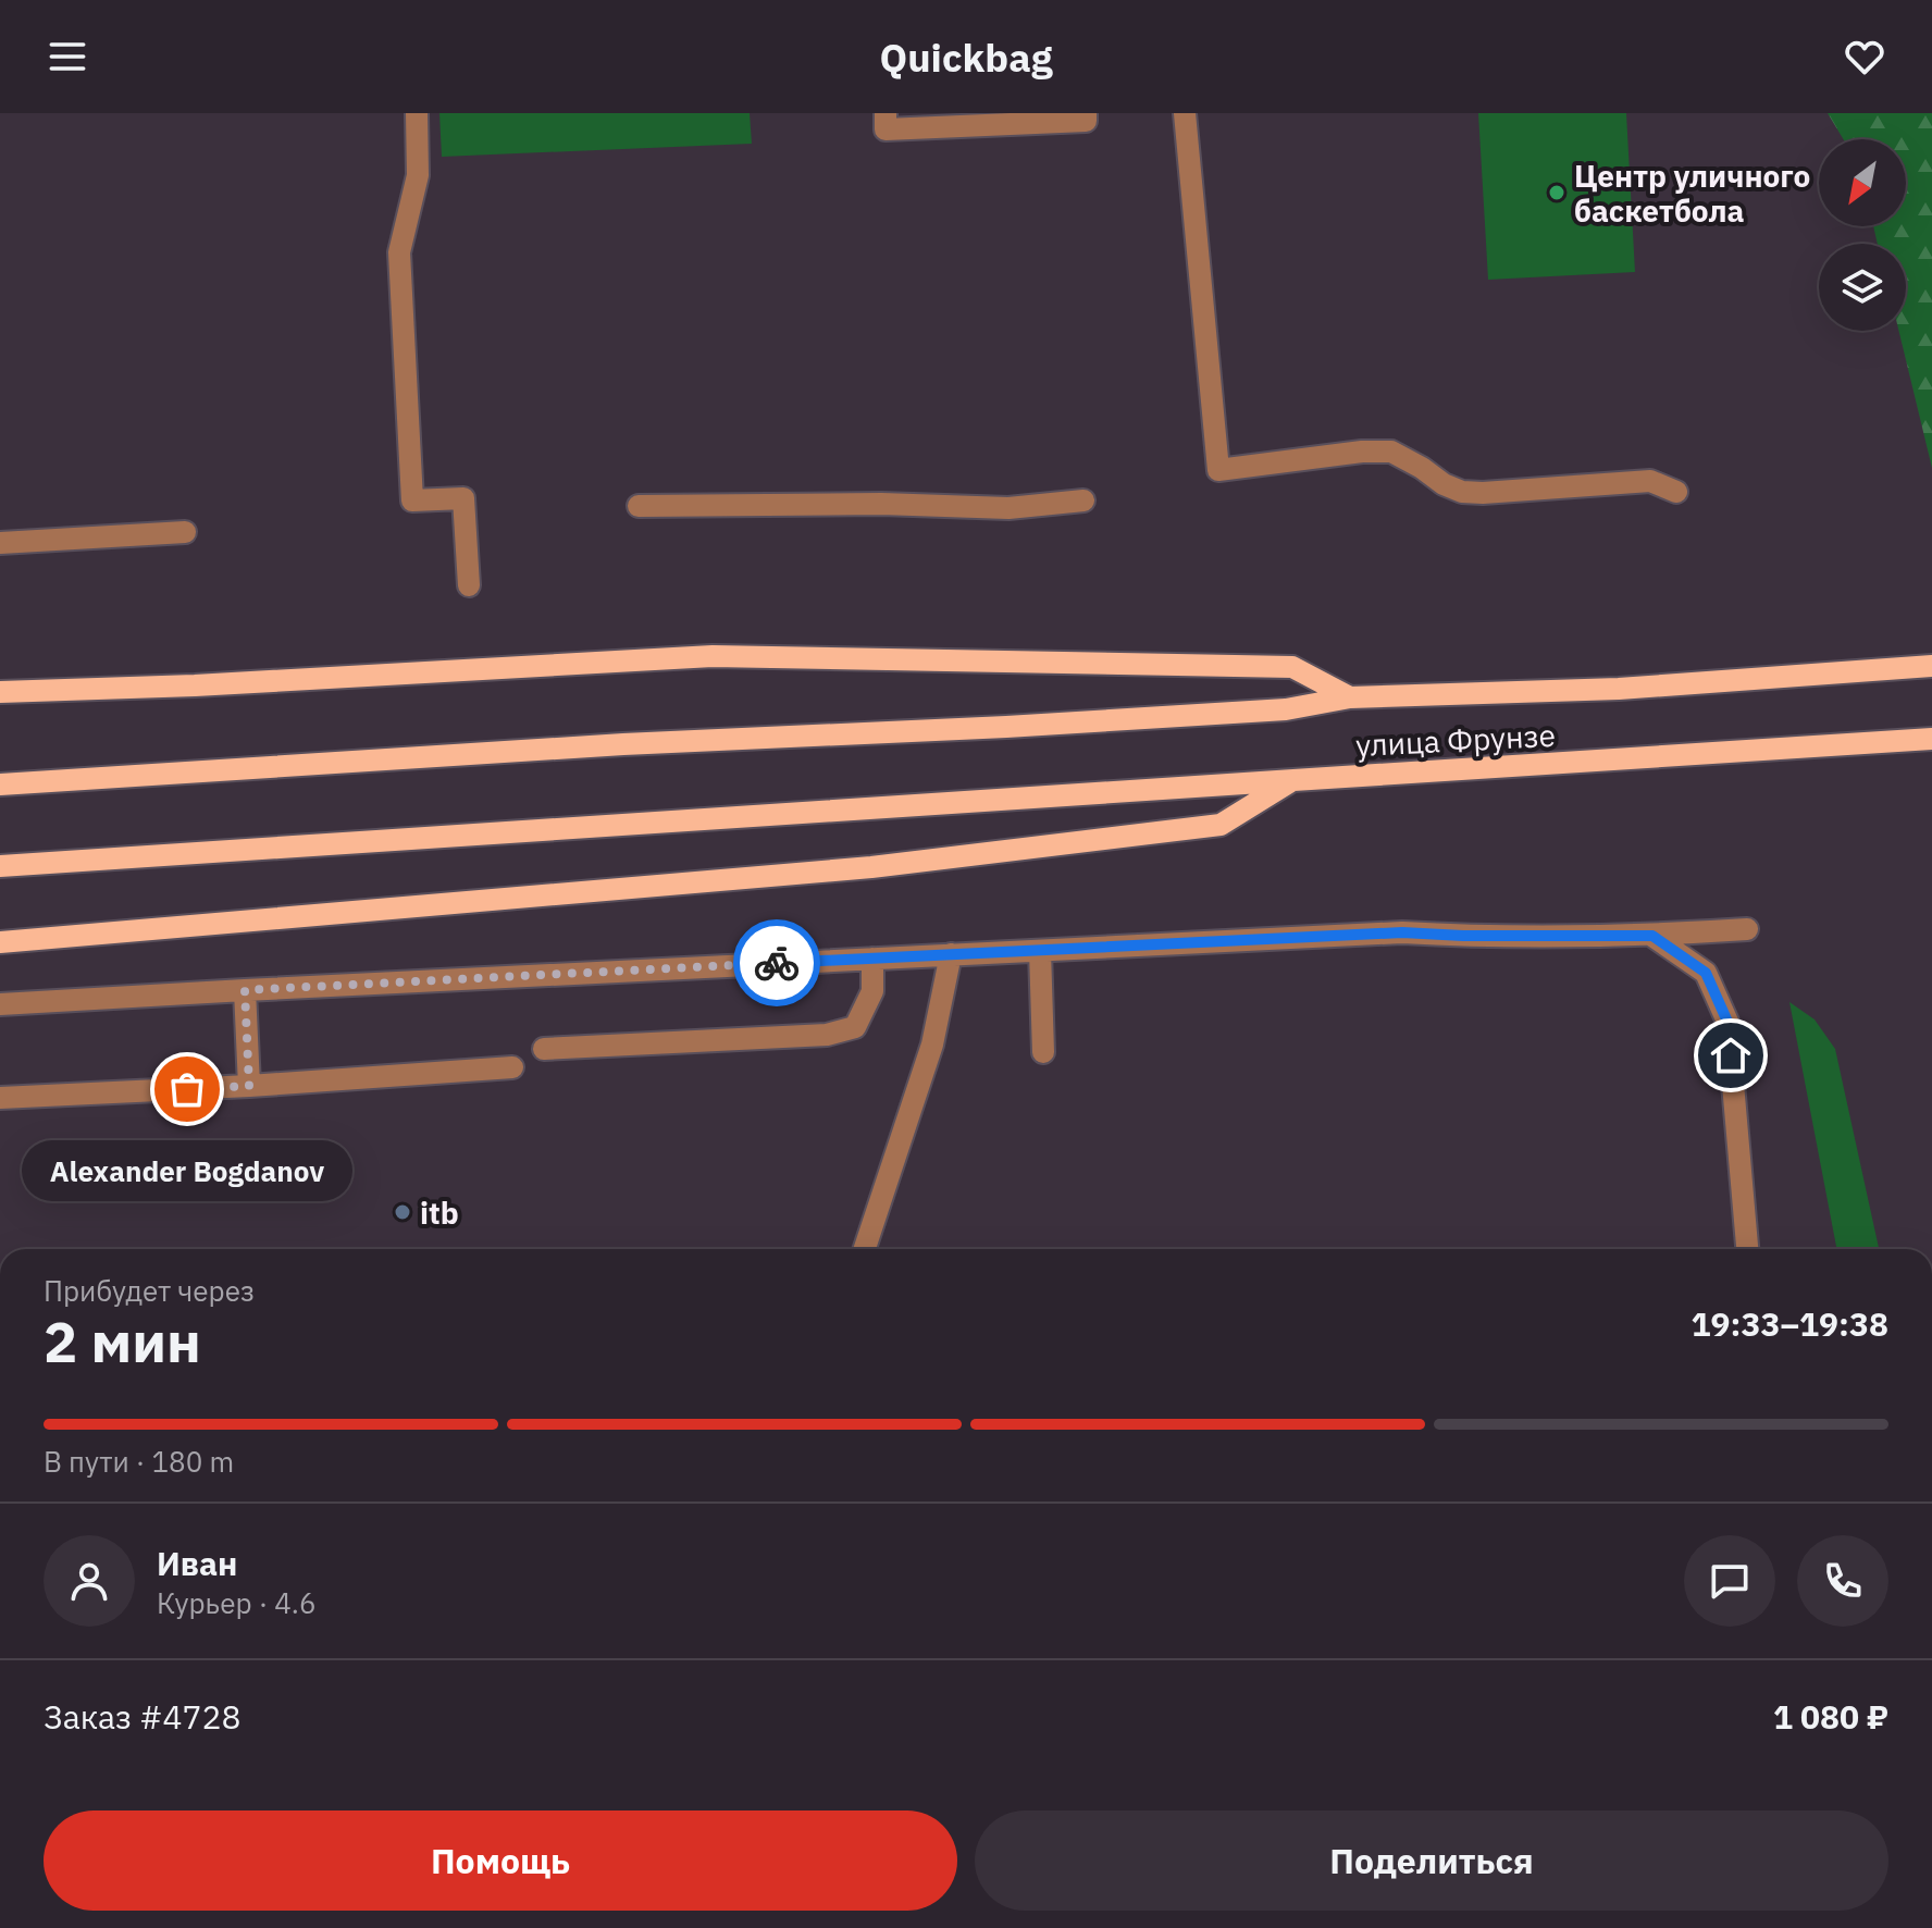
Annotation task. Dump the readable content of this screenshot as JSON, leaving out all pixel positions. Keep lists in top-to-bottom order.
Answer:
{
  "streets": {
    "main road": ["улица Фрунзе"]
  },
  "places": ["Центр уличного баскетбола", "Alexander Bogdanov", "itb"],
  "north": "bottom left",
  "page": {
    "header": "Quickbag",
    "bubble": "Alexander Bogdanov",
    "heading": ["2 мин", "Прибудет через", "19:33–19:38"],
    "panel": [
      "Иван",
      "Курьер · 4.6",
      "Заказ #4728",
      "1 080 ₽"
    ],
    "bar": "В пути · 180 m",
    "buttons": ["Помощь", "Поделиться"]
  }
}
